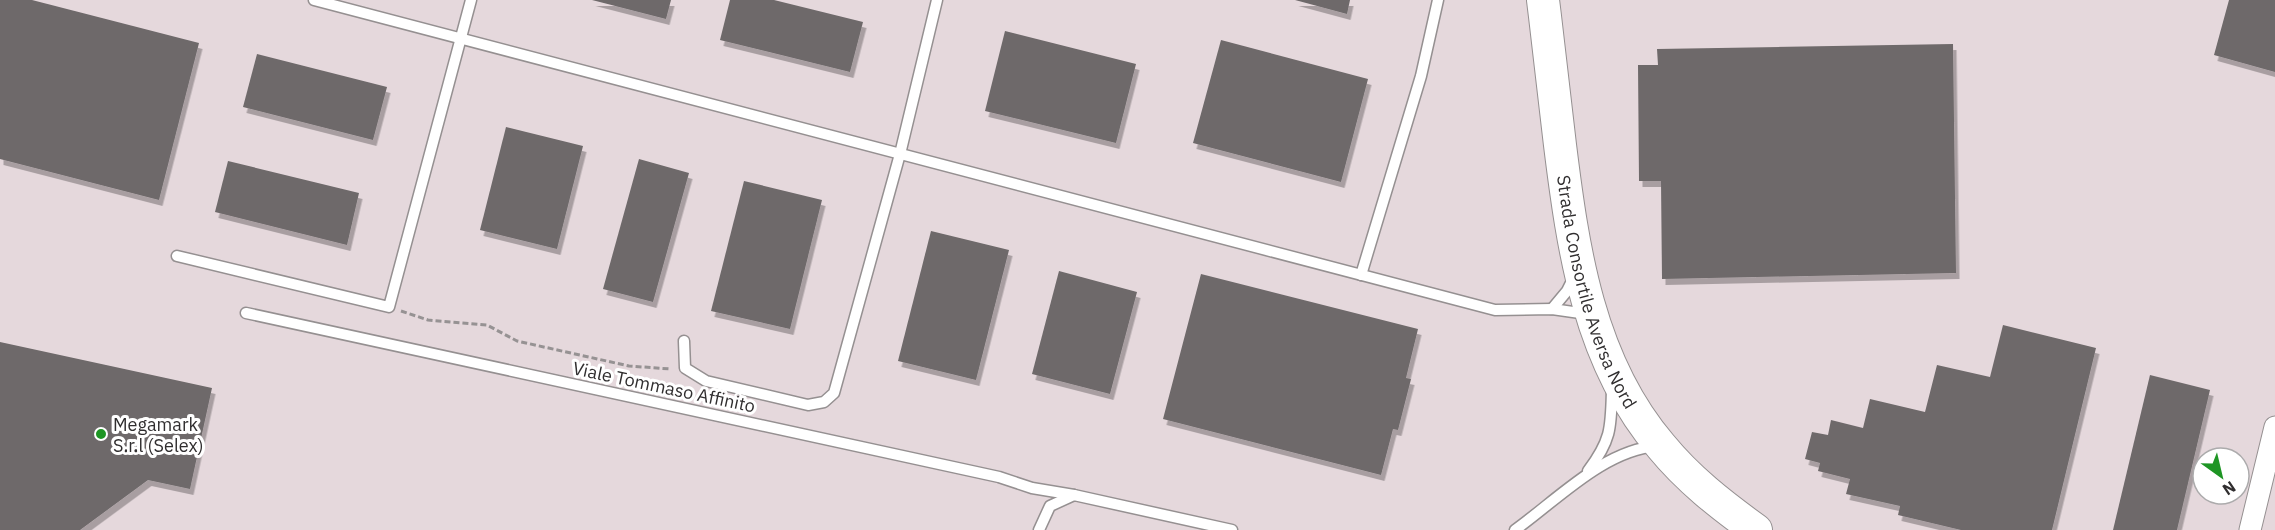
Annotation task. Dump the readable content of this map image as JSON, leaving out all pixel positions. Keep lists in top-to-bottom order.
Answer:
{
  "streets": {
    "street": ["Strada Consortile Aversa Nord"],
    "lane": ["Viale Tommaso Affinito"]
  },
  "places": ["Megamark S.r.l (Selex)"],
  "north": "bottom right"
}
